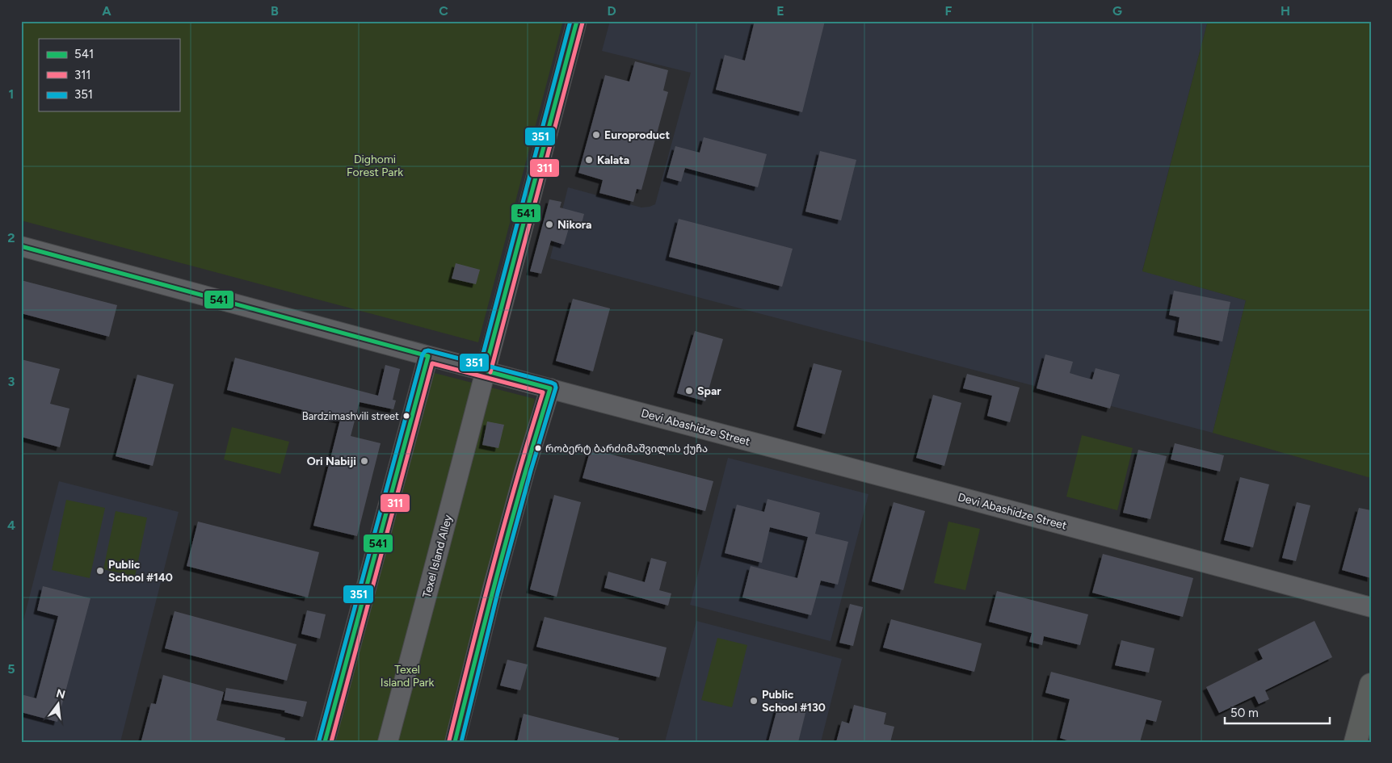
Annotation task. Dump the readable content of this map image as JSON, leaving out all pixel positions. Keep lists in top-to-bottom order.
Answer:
{
  "streets": {
    "street": ["Devi Abashidze Street", "Texel Island Alley"]
  },
  "crossings": [
    ["Devi Abashidze Street", "Texel Island Alley"]
  ],
  "parks": ["Dighomi Forest Park", "Texel Island Park"],
  "places": [
    "Europroduct",
    "Kalata",
    "Nikora",
    "Spar",
    "Bardzimashvili street",
    "რობერტ ბარძიმაშვილის ქუჩა",
    "Ori Nabiji",
    "Public School #140",
    "Public School #130"
  ],
  "lines": ["transit line 541", "transit line 351", "transit line 311"],
  "legend": ["541", "311", "351"],
  "scale_bar": "50 m",
  "north": "top",
  "grid": {
    "columns": [
      "A",
      "B",
      "C",
      "D",
      "E",
      "F",
      "G",
      "H"
    ],
    "rows": [
      "1",
      "2",
      "3",
      "4",
      "5"
    ]
  }
}
